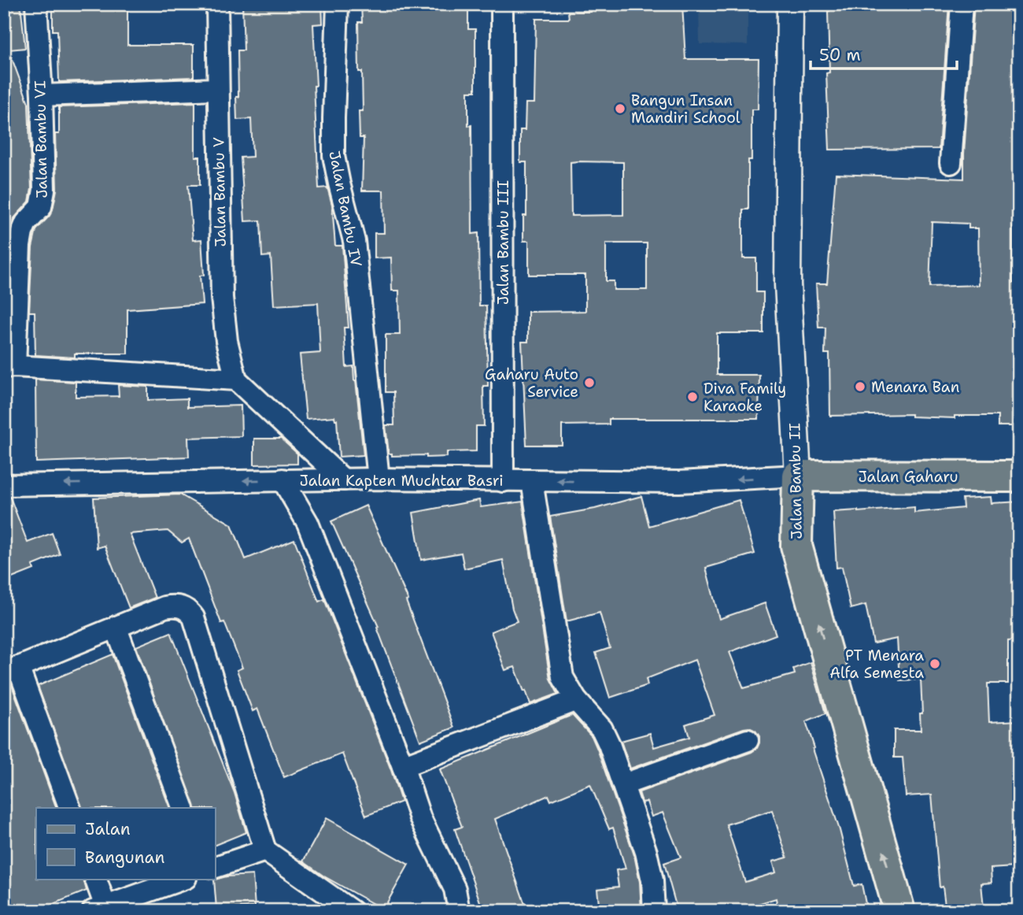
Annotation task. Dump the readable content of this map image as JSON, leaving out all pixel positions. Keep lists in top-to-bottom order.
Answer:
{
  "streets": {
    "main road": ["Jalan Gaharu", "Jalan Bambu II"],
    "street": [
      "Jalan Bambu VI",
      "Jalan Bambu V",
      "Jalan Bambu IV",
      "Jalan Bambu III",
      "Jalan Kapten Muchtar Basri"
    ]
  },
  "crossings": [
    ["Jalan Bambu IV", "Jalan Kapten Muchtar Basri"],
    ["Jalan Bambu III", "Jalan Kapten Muchtar Basri"],
    ["Jalan Gaharu", "Jalan Kapten Muchtar Basri"],
    ["Jalan Gaharu", "Jalan Bambu II"],
    ["Jalan Kapten Muchtar Basri", "Jalan Bambu II"]
  ],
  "places": [
    "Bangun Insan Mandiri School",
    "Gaharu Auto Service",
    "Menara Ban",
    "Diva Family Karaoke",
    "PT Menara Alfa Semesta"
  ],
  "legend": ["Jalan", "Bangunan"],
  "scale_bar": "50 m"
}
